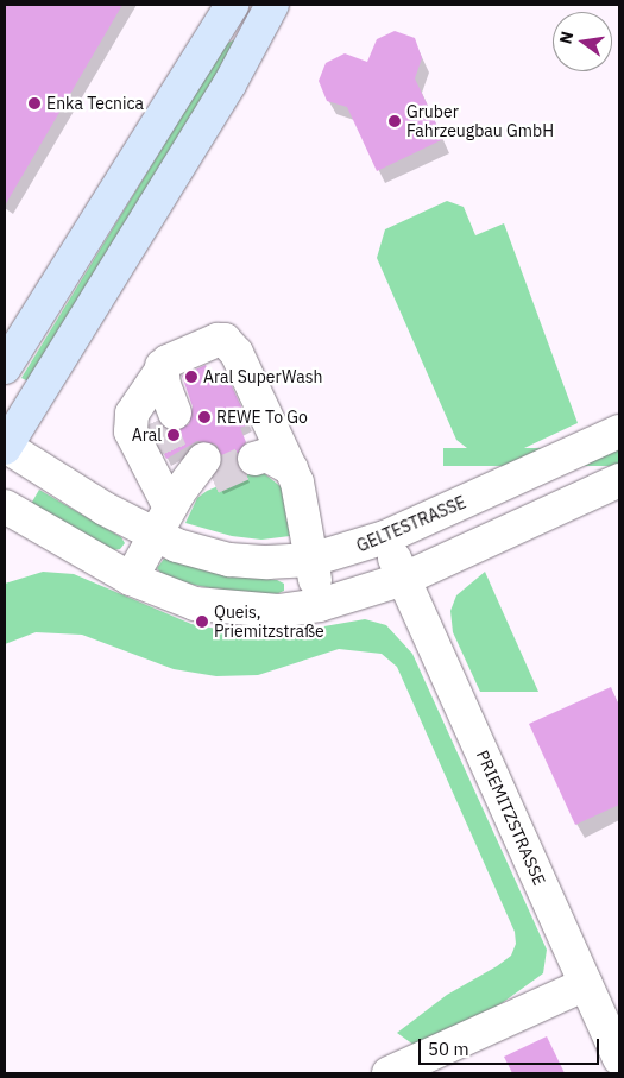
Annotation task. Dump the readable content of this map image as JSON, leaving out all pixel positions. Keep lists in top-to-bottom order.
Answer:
{
  "streets": {
    "street": ["GELTESTRASSE", "PRIEMITZSTRASSE"]
  },
  "crossings": [
    ["GELTESTRASSE", "PRIEMITZSTRASSE"]
  ],
  "places": [
    "Enka Tecnica",
    "Gruber Fahrzeugbau GmbH",
    "Aral SuperWash",
    "REWE To Go",
    "Aral",
    "Queis, Priemitzstraße"
  ],
  "scale_bar": "50 m",
  "north": "left"
}
